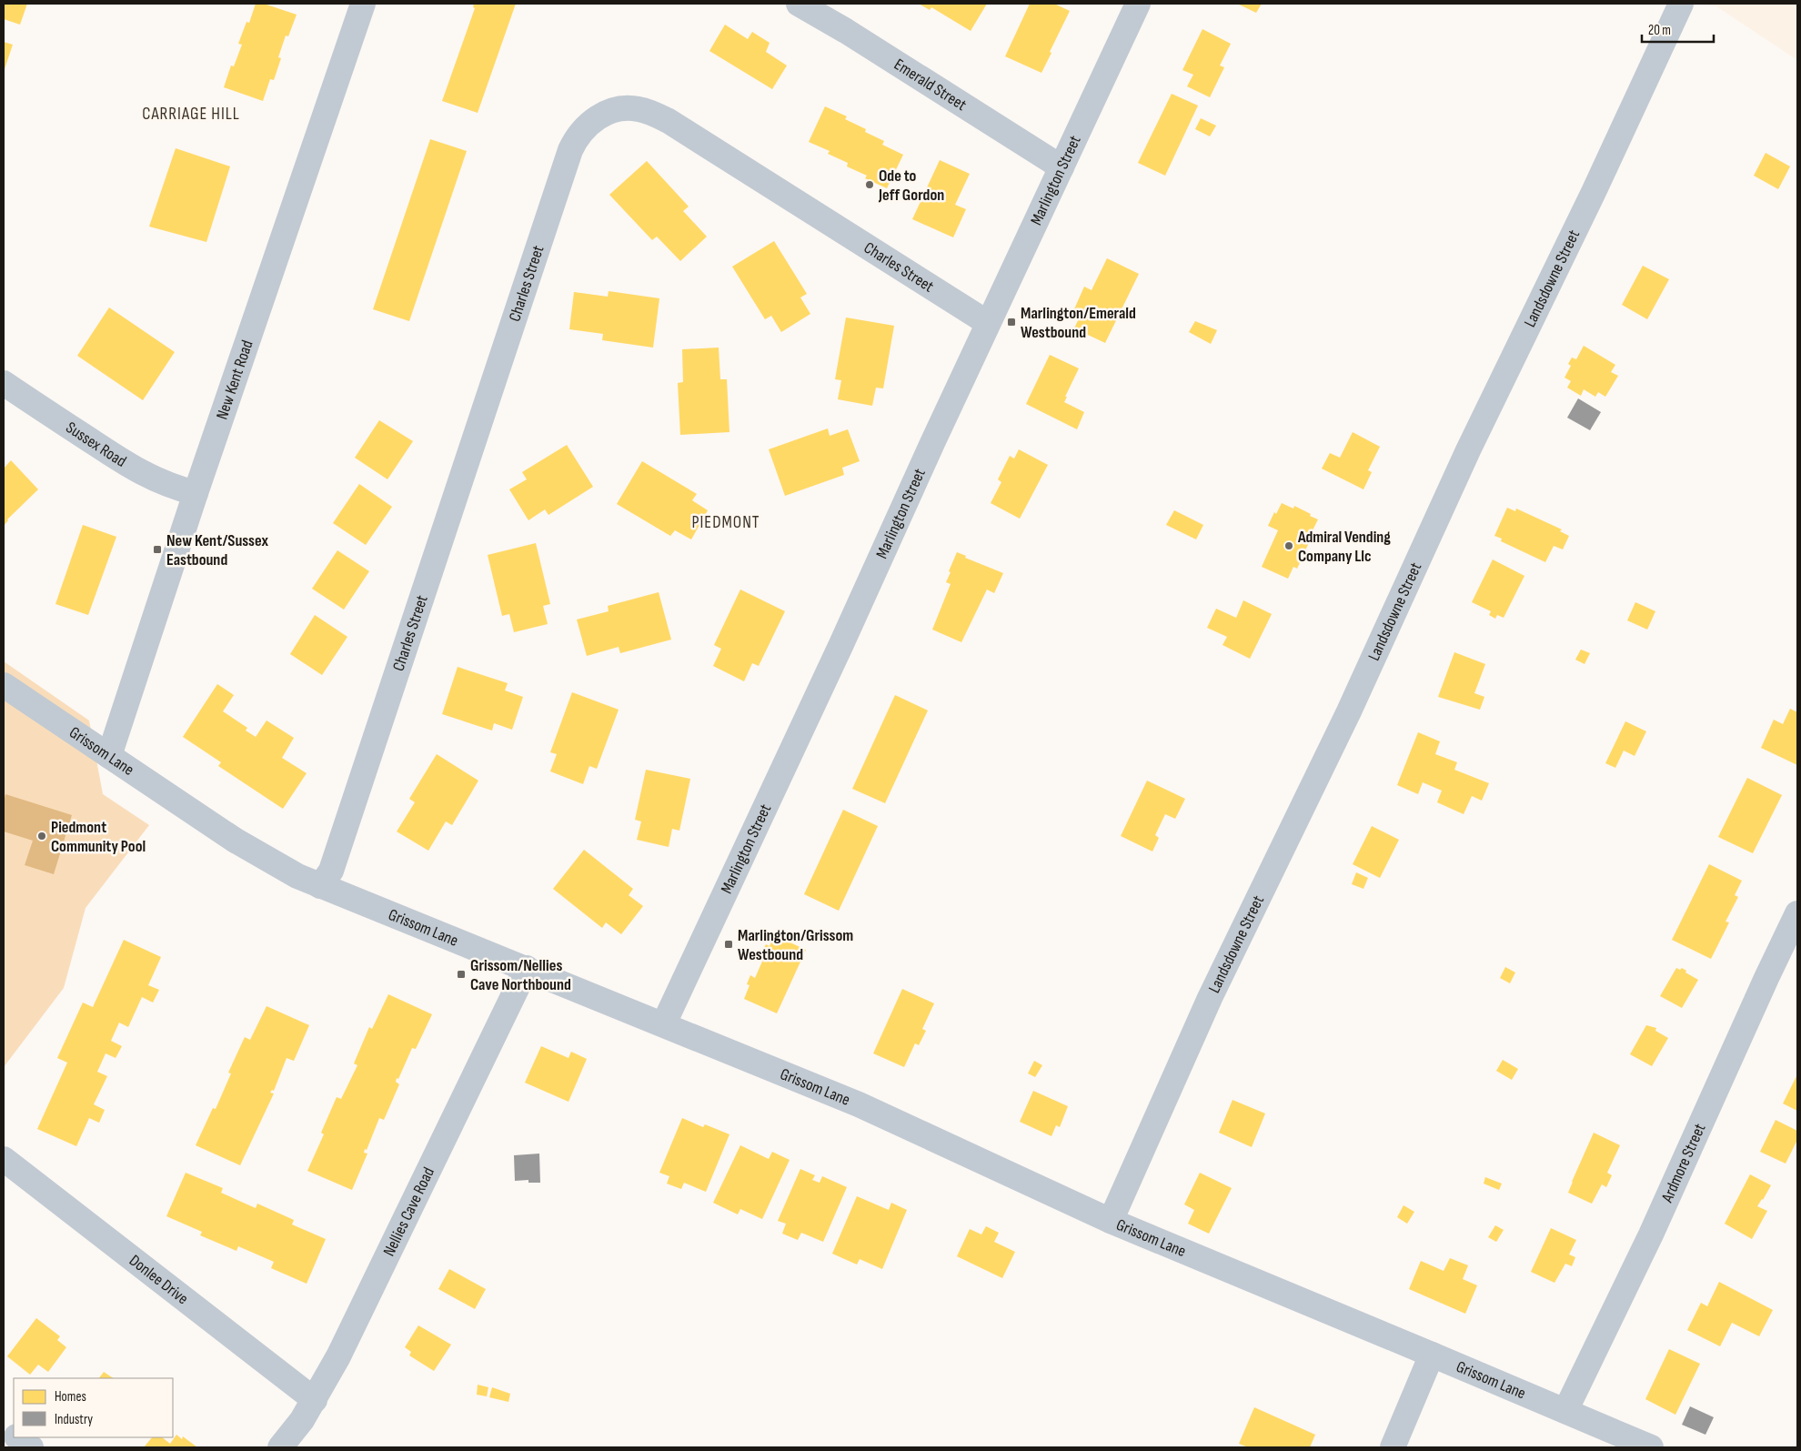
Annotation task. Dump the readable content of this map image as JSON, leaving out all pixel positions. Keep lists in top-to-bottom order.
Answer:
{
  "streets": {
    "street": [
      "Emerald Street",
      "Marlington Street",
      "Charles Street",
      "Landsdowne Street",
      "New Kent Road",
      "Sussex Road",
      "Grissom Lane",
      "Ardmore Street",
      "Nellies Cave Road",
      "Donlee Drive"
    ]
  },
  "crossings": [
    ["Emerald Street", "Marlington Street"],
    ["Marlington Street", "Charles Street"],
    ["Marlington Street", "Grissom Lane"],
    ["Charles Street", "Grissom Lane"],
    ["Landsdowne Street", "Grissom Lane"],
    ["New Kent Road", "Sussex Road"],
    ["New Kent Road", "Grissom Lane"],
    ["Grissom Lane", "Ardmore Street"],
    ["Grissom Lane", "Nellies Cave Road"],
    ["Nellies Cave Road", "Donlee Drive"]
  ],
  "districts": ["CARRIAGE HILL", "PIEDMONT"],
  "places": {
    "other": ["Ode to Jeff Gordon", "Admiral Vending Company Llc", "Piedmont Community Pool"],
    "transit": [
      "Marlington/Emerald Westbound",
      "New Kent/Sussex Eastbound",
      "Marlington/Grissom Westbound",
      "Grissom/Nellies Cave Northbound"
    ]
  },
  "legend": ["Homes", "Industry"],
  "scale_bar": "20 m"
}
